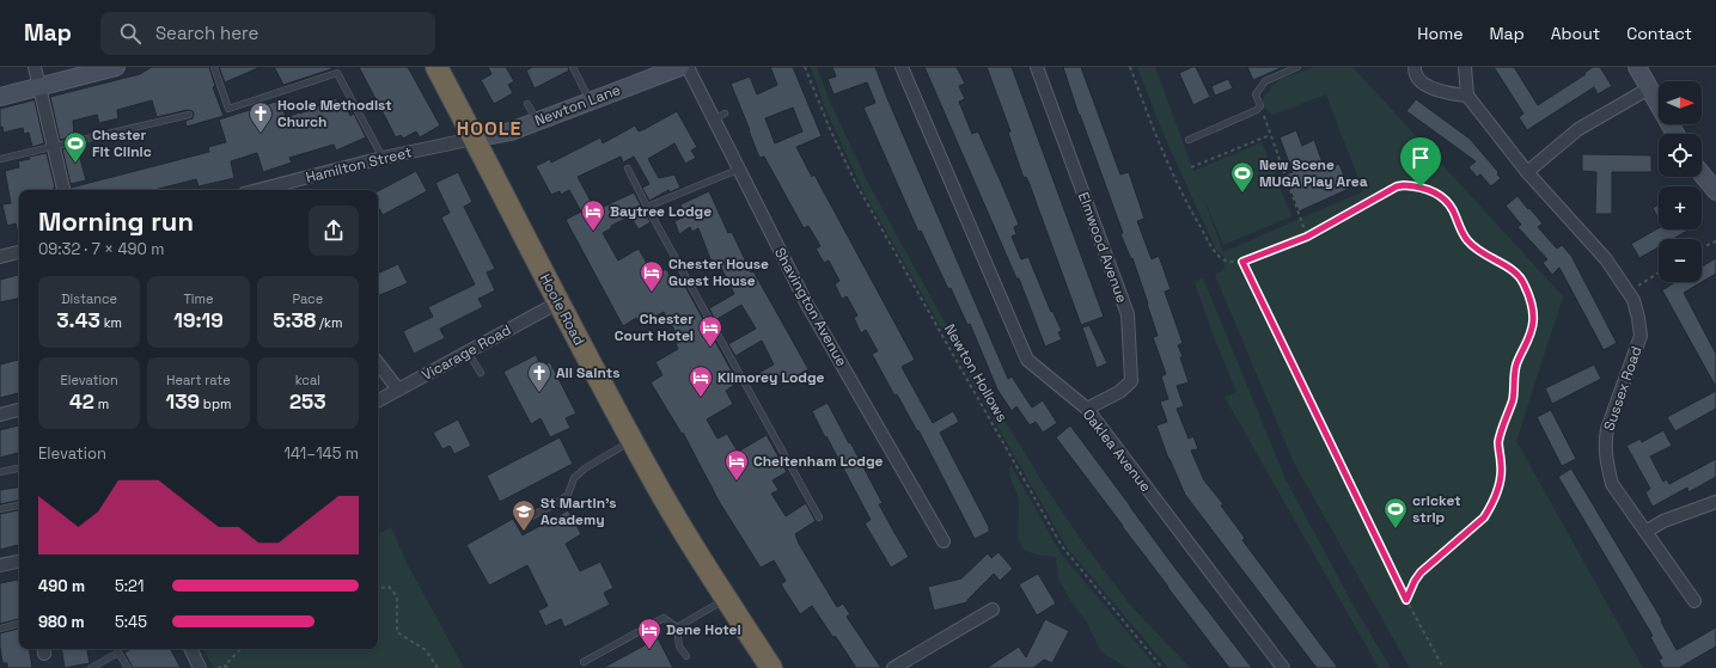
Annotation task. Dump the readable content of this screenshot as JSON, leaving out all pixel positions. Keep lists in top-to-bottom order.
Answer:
{
  "streets": {
    "highway": ["Hoole Road"],
    "street": [
      "Newton Lane",
      "Hamilton Street",
      "Elmwood Avenue",
      "Shavington Avenue",
      "Vicarage Road",
      "Sussex Road",
      "Oaklea Avenue"
    ],
    "path": ["Newton Hollows"]
  },
  "crossings": [
    ["Newton Lane", "Hamilton Street"],
    ["Newton Lane", "Hoole Road"],
    ["Hamilton Street", "Hoole Road"],
    ["Elmwood Avenue", "Oaklea Avenue"],
    ["Hoole Road", "Vicarage Road"]
  ],
  "districts": ["HOOLE"],
  "places": {
    "church": ["Hoole Methodist Church", "All Saints"],
    "sports": ["Chester Fit Clinic", "New Scene MUGA Play Area", "cricket strip"],
    "hotel": [
      "Baytree Lodge",
      "Chester House Guest House",
      "Chester Court Hotel",
      "Kilmorey Lodge",
      "Cheltenham Lodge",
      "Dene Hotel"
    ],
    "school or university": ["St Martin's Academy"]
  },
  "north": "right",
  "page": {
    "header": "Map",
    "search": "Search here",
    "nav": [
      "Home",
      "Map",
      "About",
      "Contact"
    ],
    "map_buttons": ["+", "−"],
    "heading": ["Morning run", "09:32 · 7 × 490 m"],
    "stats": [
      ["Distance", "3.43 km"],
      ["Time", "19:19"],
      ["Pace", "5:38 /km"],
      ["Elevation", "42 m"],
      ["Heart rate", "139 bpm"],
      ["kcal", "253"]
    ],
    "chart": ["Elevation", "141–145 m"],
    "list": [
      {
        "name": "490 m",
        "note": "5:21"
      },
      {
        "name": "980 m",
        "note": "5:45"
      }
    ]
  }
}
